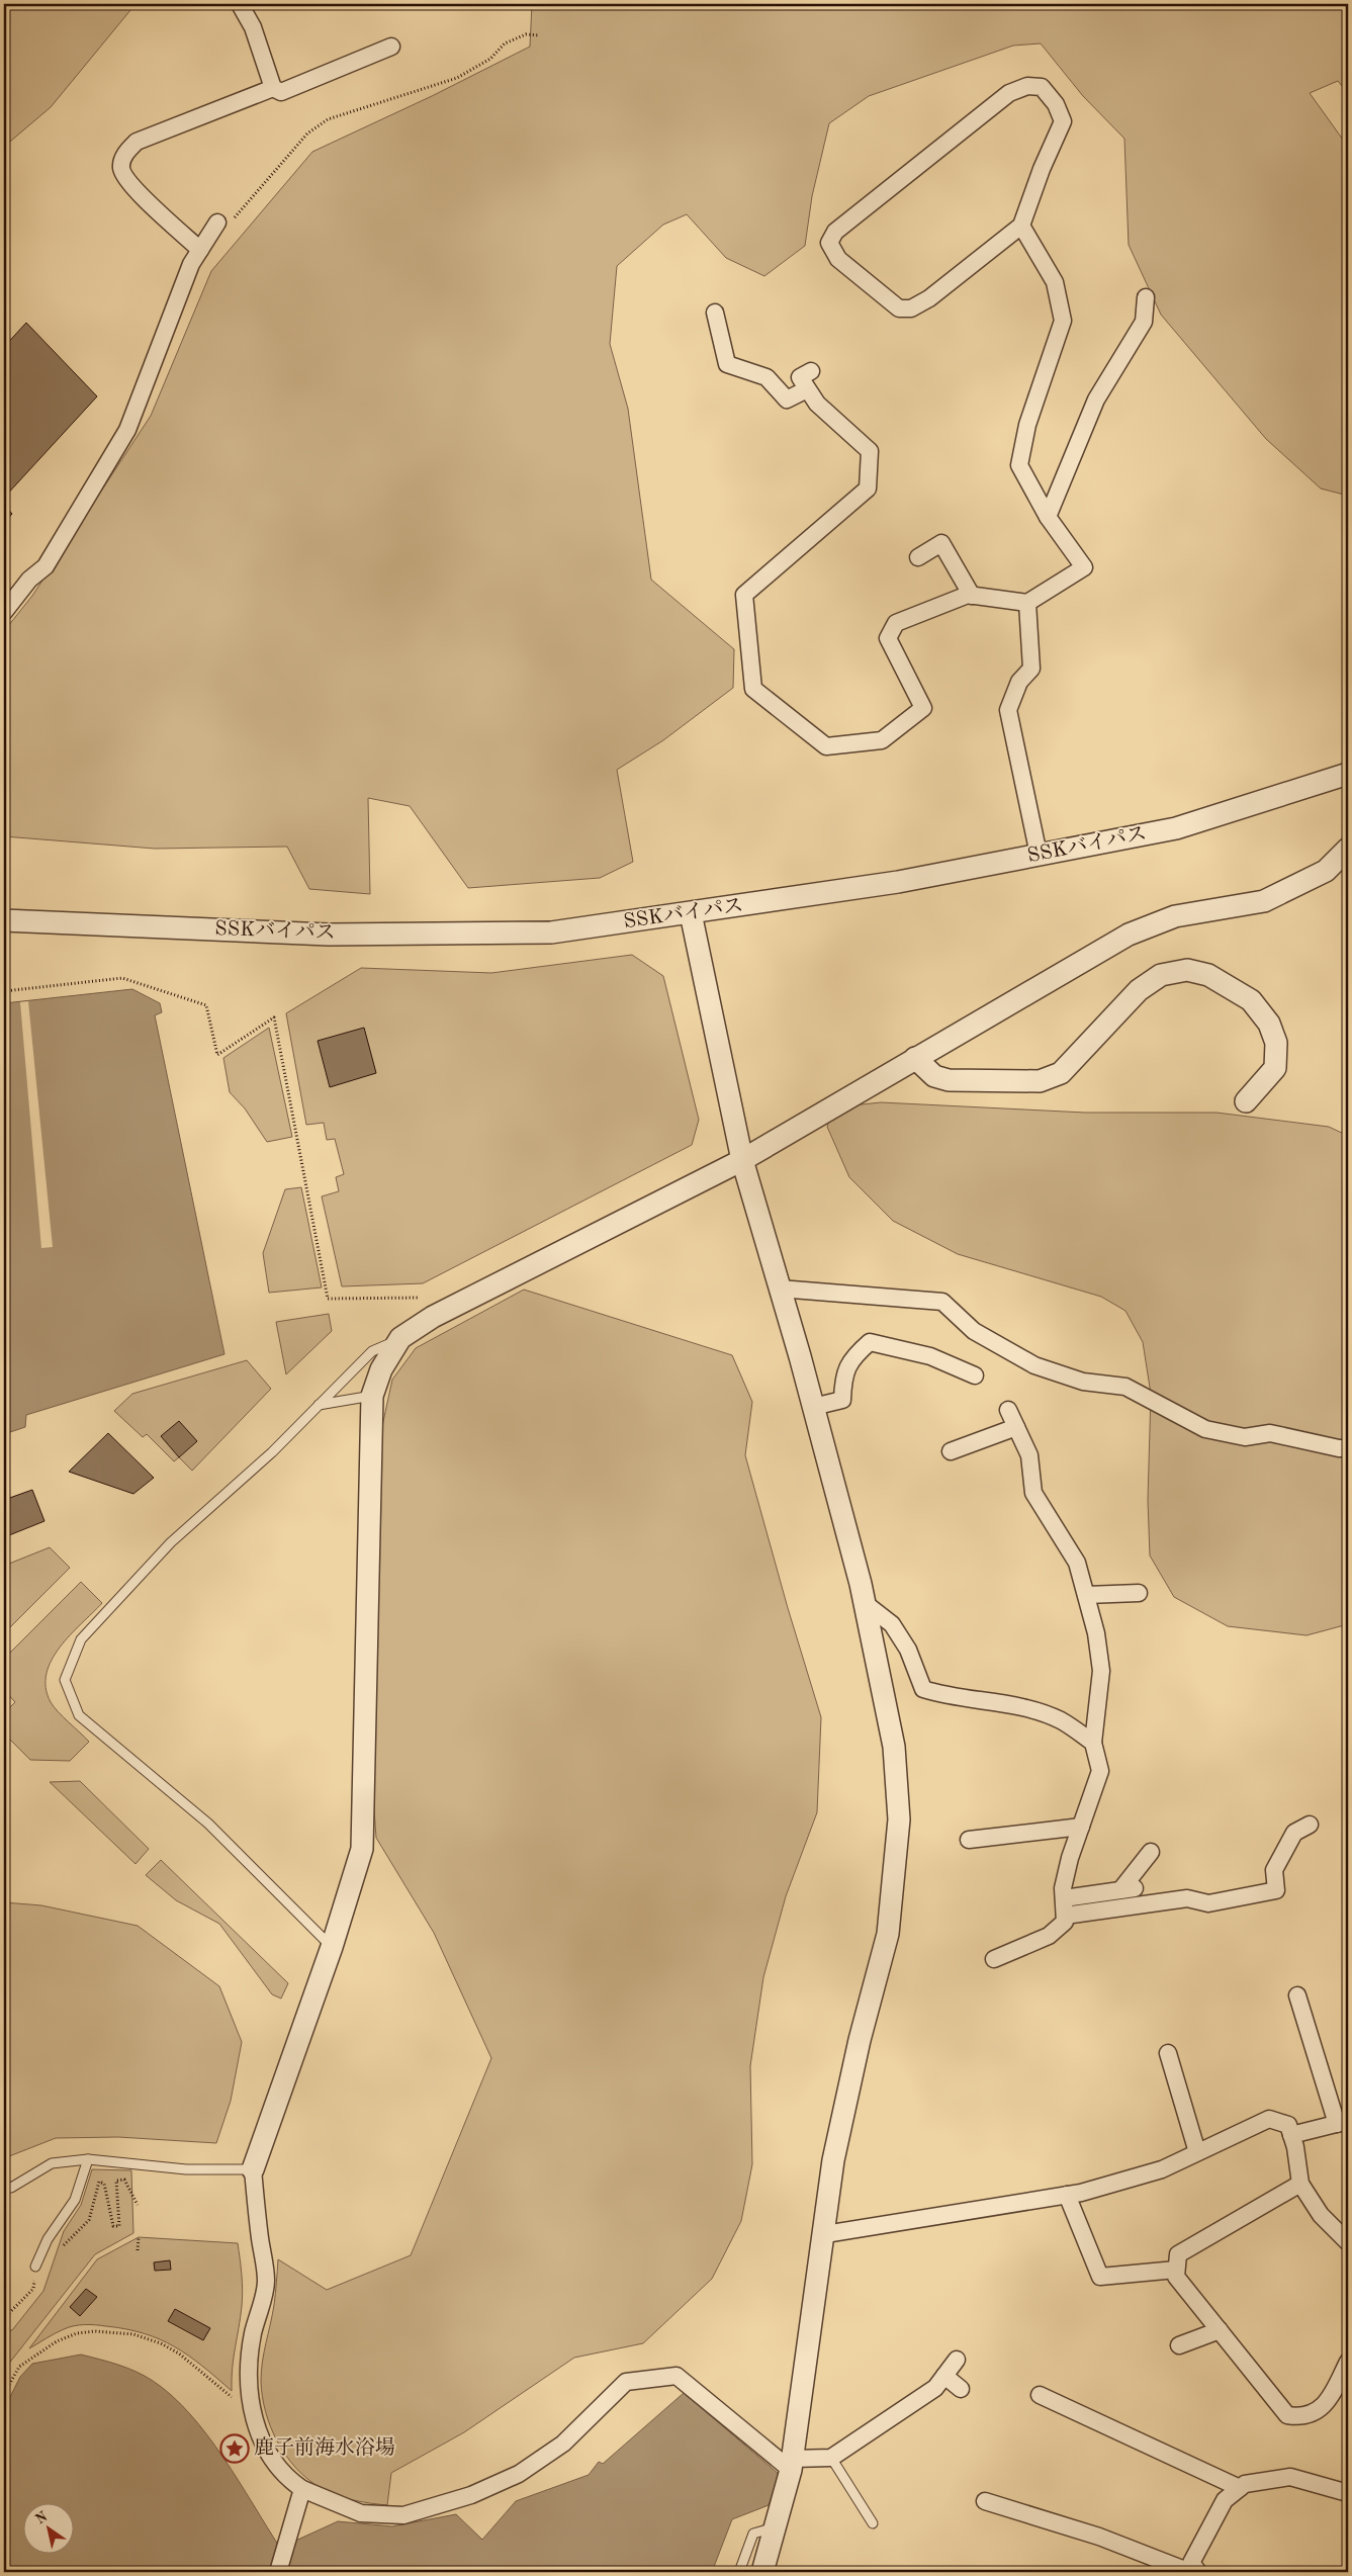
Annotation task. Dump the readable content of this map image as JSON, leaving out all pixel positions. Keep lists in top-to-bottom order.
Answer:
{
  "streets": {
    "street": ["SSKバイパス"]
  },
  "places": {
    "place": ["鹿子前海水浴場"]
  },
  "north": "top left"
}
